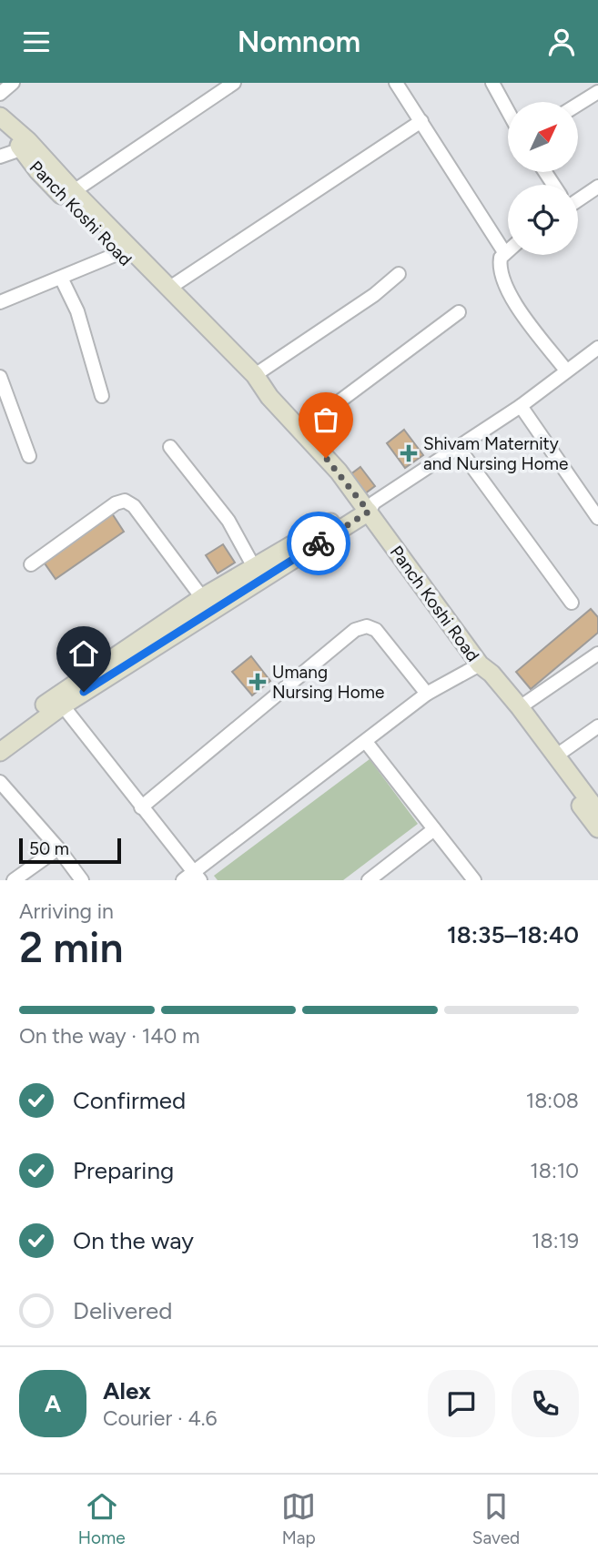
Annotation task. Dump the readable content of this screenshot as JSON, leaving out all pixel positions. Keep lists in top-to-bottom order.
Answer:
{
  "streets": {
    "street": ["Panch Koshi Road"]
  },
  "places": {
    "health": ["Shivam Maternity and Nursing Home", "Umang Nursing Home"]
  },
  "scale_bar": "50 m",
  "north": "top right",
  "page": {
    "header": "Nomnom",
    "scale": "50 m",
    "heading": ["2 min", "Arriving in", "18:35–18:40"],
    "panel": ["Alex", "Courier · 4.6"],
    "bar": "On the way · 140 m",
    "list": [
      ["Confirmed", "18:08"],
      ["Preparing", "18:10"],
      ["On the way", "18:19"],
      "Delivered"
    ],
    "round": "A",
    "tabs": ["Home", "Map", "Saved"]
  }
}
